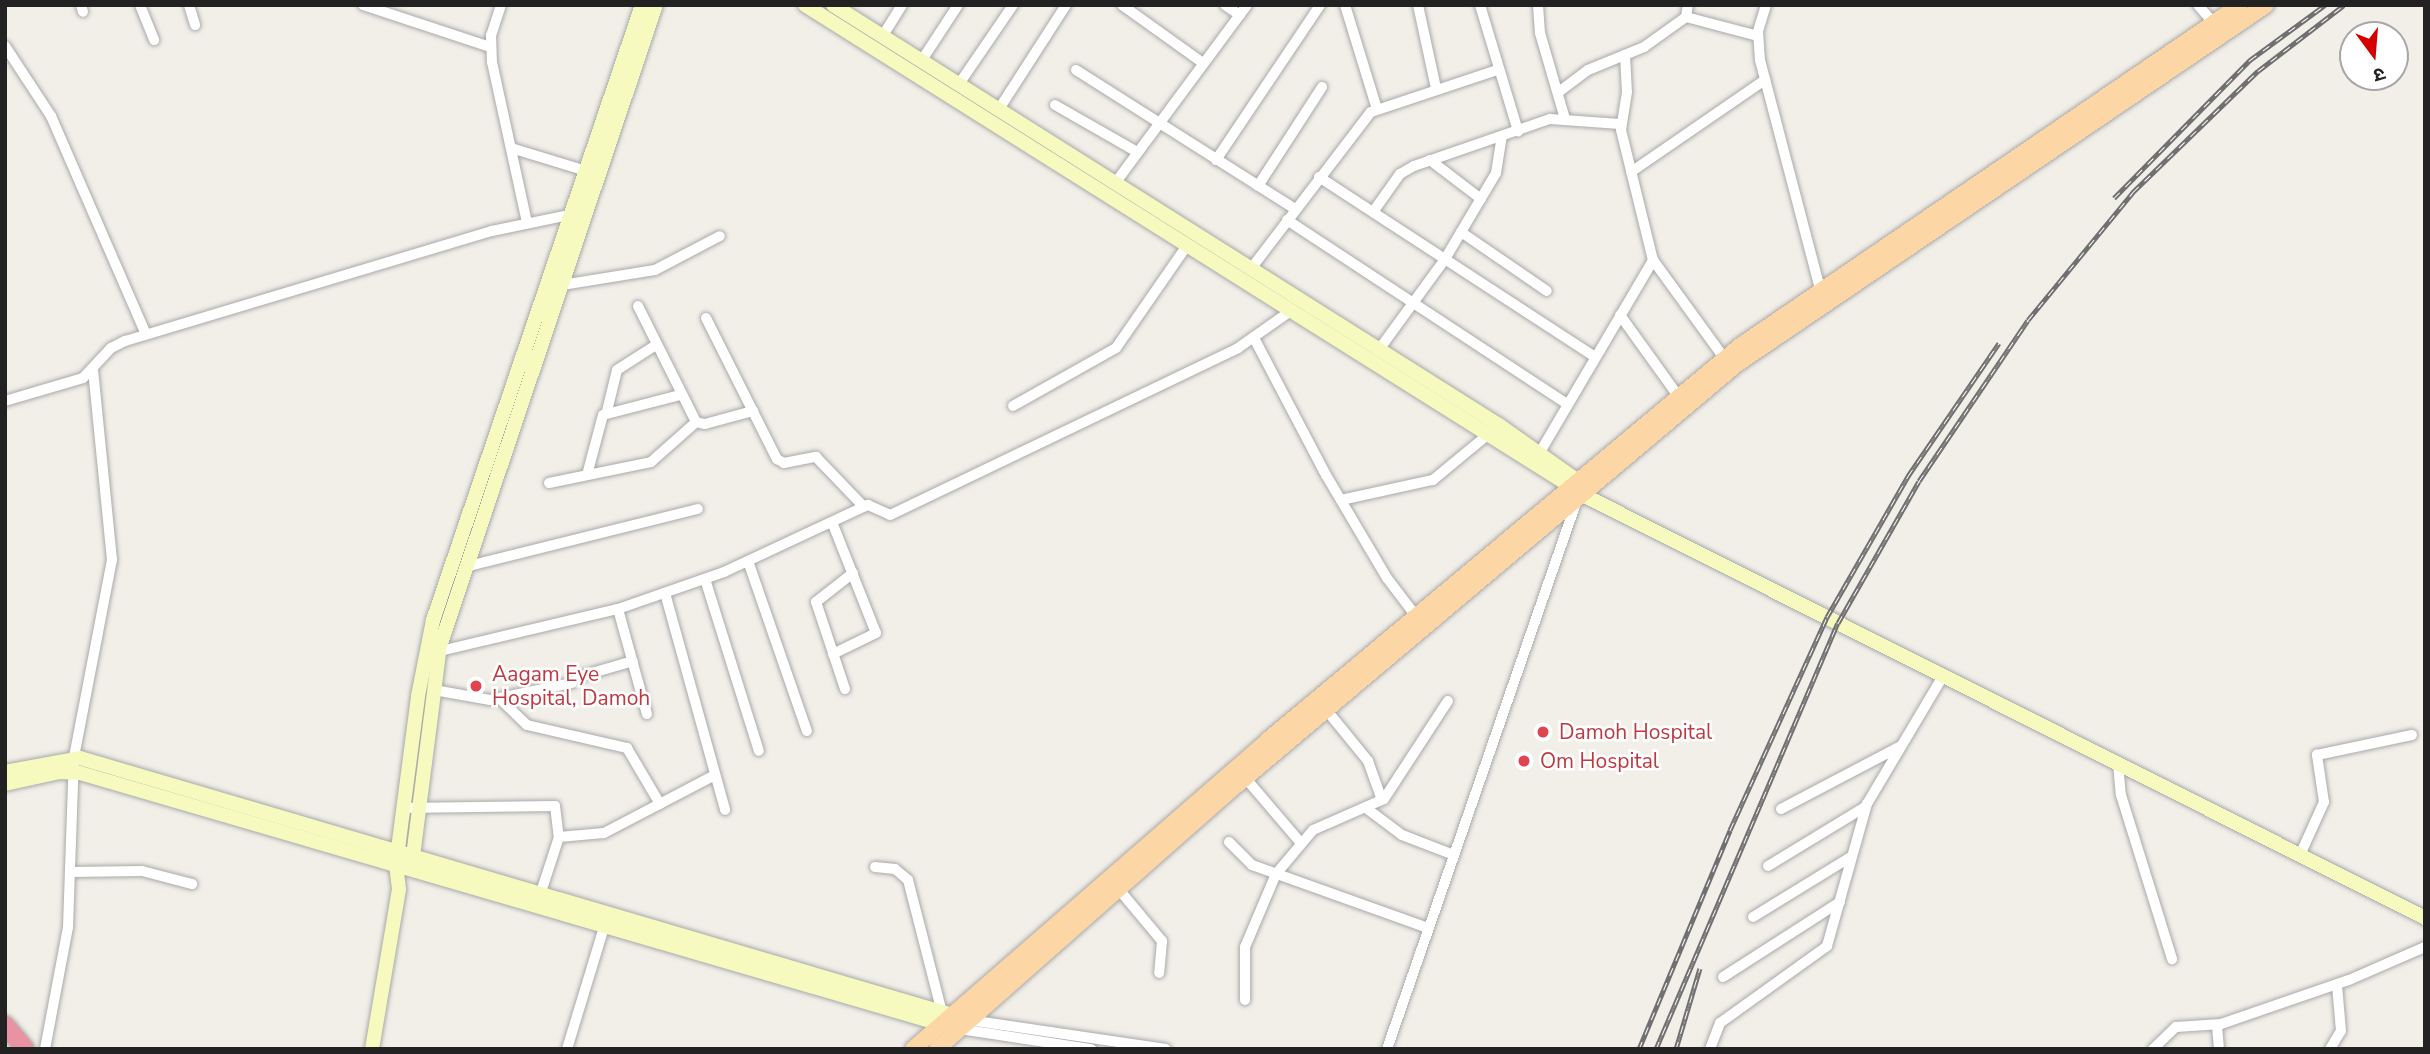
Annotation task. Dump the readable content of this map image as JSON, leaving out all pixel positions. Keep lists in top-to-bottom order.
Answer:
{
  "places": ["Aagam Eye Hospital, Damoh", "Damoh Hospital", "Om Hospital"],
  "north": "bottom"
}
